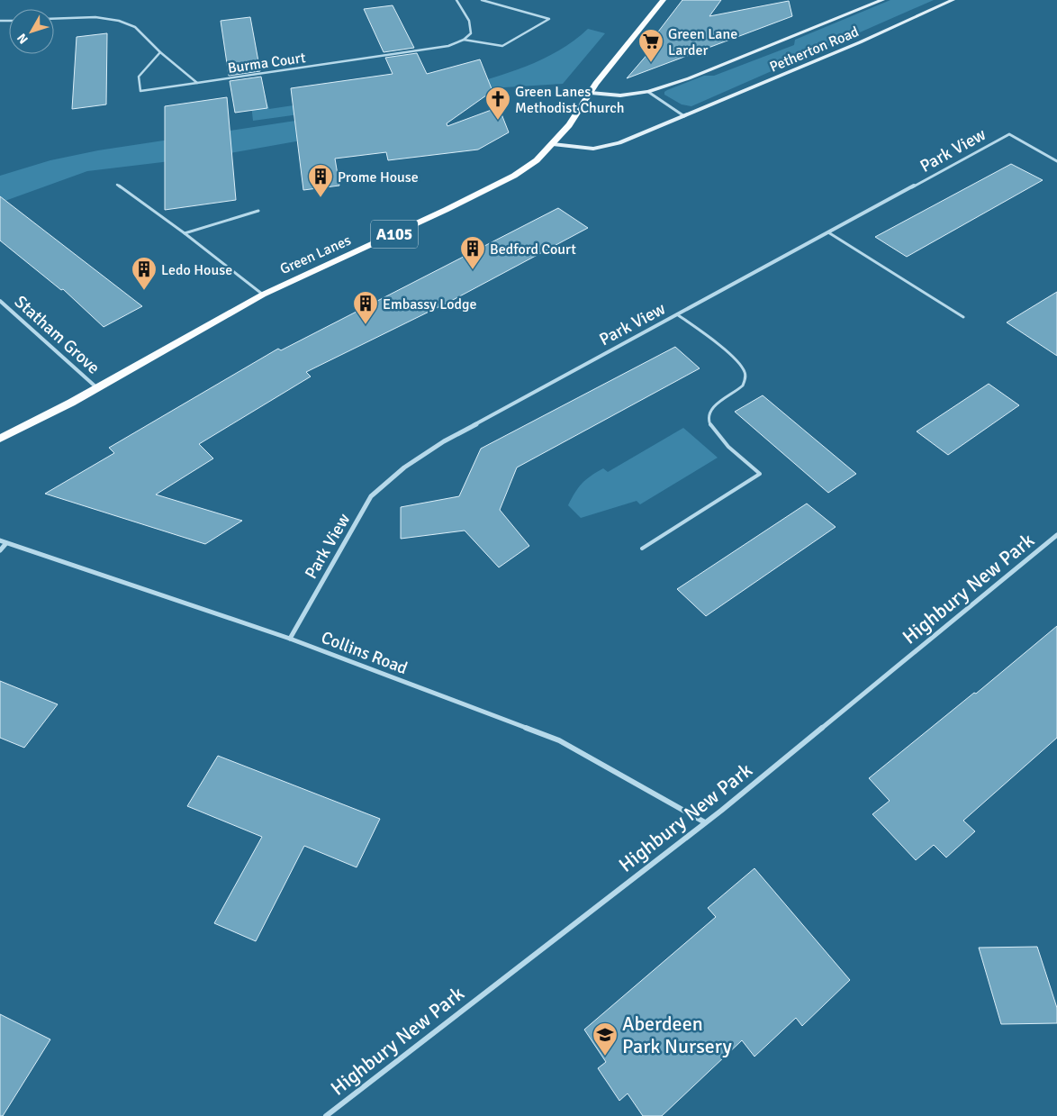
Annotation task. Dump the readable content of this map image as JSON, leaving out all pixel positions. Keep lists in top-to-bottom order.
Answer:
{
  "streets": {
    "main road": ["A105", "Green Lanes"],
    "street": [
      "Petherton Road",
      "Park View",
      "Statham Grove",
      "Highbury New Park",
      "Collins Road"
    ],
    "lane": ["Burma Court"]
  },
  "crossings": [
    ["Petherton Road", "Green Lanes"],
    ["Park View", "Collins Road"],
    ["Green Lanes", "Statham Grove"],
    ["Highbury New Park", "Collins Road"]
  ],
  "places": {
    "supermarket": ["Green Lane Larder"],
    "church": ["Green Lanes Methodist Church"],
    "building": [
      "Prome House",
      "Bedford Court",
      "Ledo House",
      "Embassy Lodge"
    ],
    "school or university": ["Aberdeen Park Nursery"]
  },
  "north": "bottom left"
}
